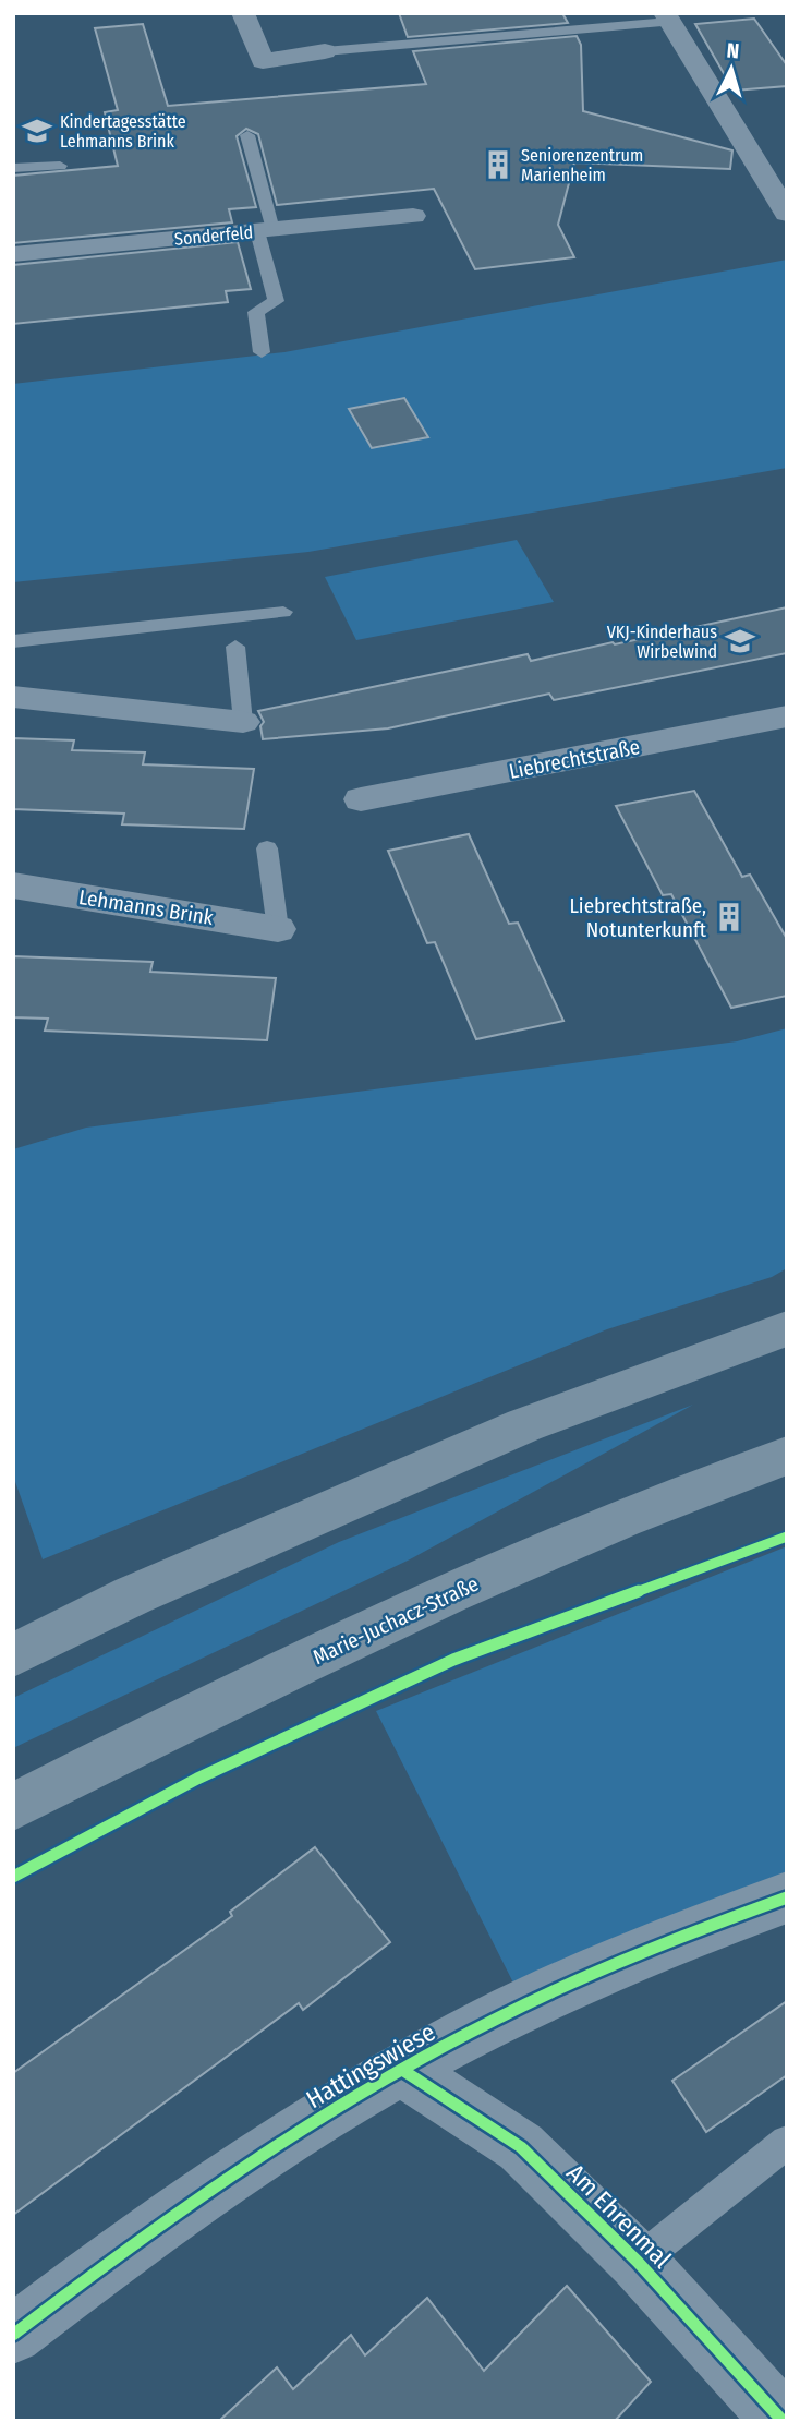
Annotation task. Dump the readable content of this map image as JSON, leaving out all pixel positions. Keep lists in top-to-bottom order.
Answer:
{
  "streets": {
    "main road": ["Marie-Juchacz-Straße"],
    "street": [
      "Sonderfeld",
      "Liebrechtstraße",
      "Lehmanns Brink",
      "Hattingswiese",
      "Am Ehrenmal"
    ]
  },
  "crossings": [
    ["Hattingswiese", "Am Ehrenmal"]
  ],
  "places": {
    "school or university": ["Kindertagesstätte Lehmanns Brink", "VKJ-Kinderhaus Wirbelwind"],
    "building": ["Seniorenzentrum Marienheim", "Liebrechtstraße, Notunterkunft"]
  },
  "north": "top"
}
